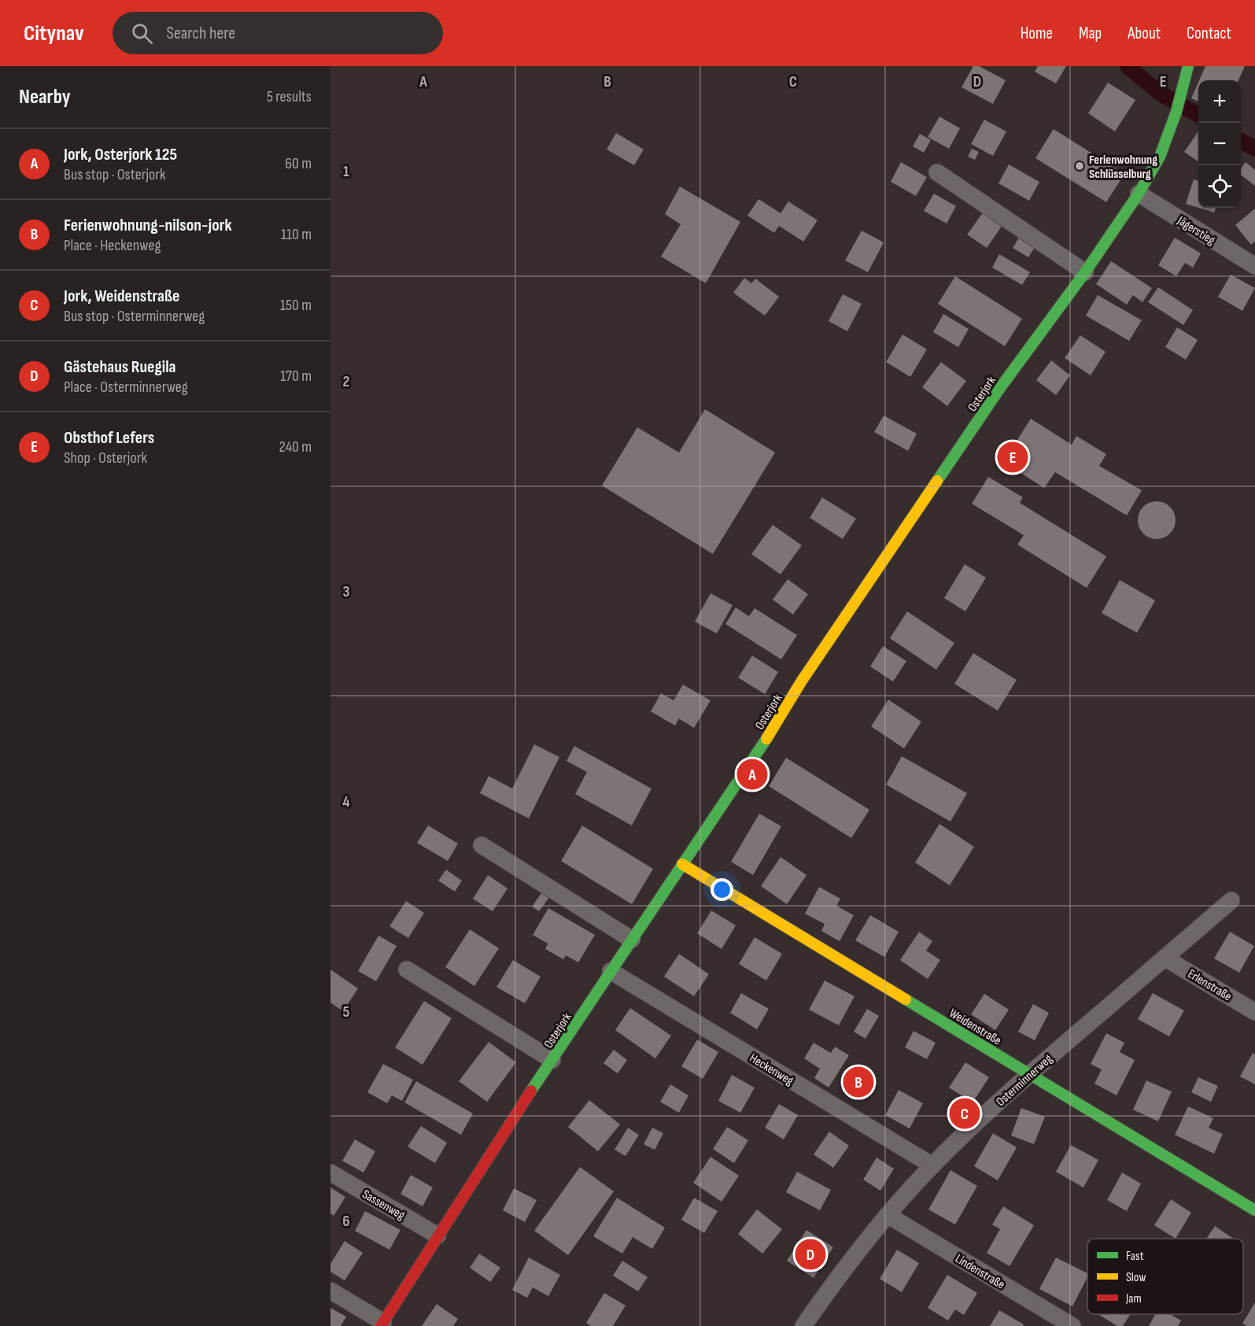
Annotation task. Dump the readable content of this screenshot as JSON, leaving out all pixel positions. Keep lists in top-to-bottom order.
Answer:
{
  "streets": {
    "main road": ["Osterjork", "Weidenstraße"],
    "street": [
      "Jägerstieg",
      "Erlenstraße",
      "Heckenweg",
      "Osterminnerweg",
      "Sassenweg",
      "Lindenstraße"
    ]
  },
  "crossings": [
    ["Jägerstieg", "Osterjork"],
    ["Osterjork", "Weidenstraße"],
    ["Osterjork", "Heckenweg"],
    ["Osterjork", "Sassenweg"],
    ["Erlenstraße", "Osterminnerweg"],
    ["Weidenstraße", "Osterminnerweg"],
    ["Heckenweg", "Osterminnerweg"],
    ["Osterminnerweg", "Lindenstraße"]
  ],
  "places": ["Ferienwohnung Schlüsselburg"],
  "legend": ["Fast", "Slow", "Jam"],
  "page": {
    "header": "Citynav",
    "search": "Search here",
    "nav": [
      "Home",
      "Map",
      "About",
      "Contact"
    ],
    "heading": ["Nearby", "5 results"],
    "map_buttons": ["+", "−"],
    "list": [
      {
        "mark": "A",
        "name": "Jork, Osterjork 125",
        "note": "Bus stop · Osterjork",
        "value": "60 m"
      },
      {
        "mark": "B",
        "name": "Ferienwohnung-nilson-jork",
        "note": "Place · Heckenweg",
        "value": "110 m"
      },
      {
        "mark": "C",
        "name": "Jork, Weidenstraße",
        "note": "Bus stop · Osterminnerweg",
        "value": "150 m"
      },
      {
        "mark": "D",
        "name": "Gästehaus Ruegila",
        "note": "Place · Osterminnerweg",
        "value": "170 m"
      },
      {
        "mark": "E",
        "name": "Obsthof Lefers",
        "note": "Shop · Osterjork",
        "value": "240 m"
      }
    ],
    "pins": [
      "E",
      "A",
      "B",
      "C",
      "D"
    ]
  },
  "grid": {
    "columns": [
      "A",
      "B",
      "C",
      "D",
      "E"
    ],
    "rows": [
      "1",
      "2",
      "3",
      "4",
      "5",
      "6"
    ]
  }
}
